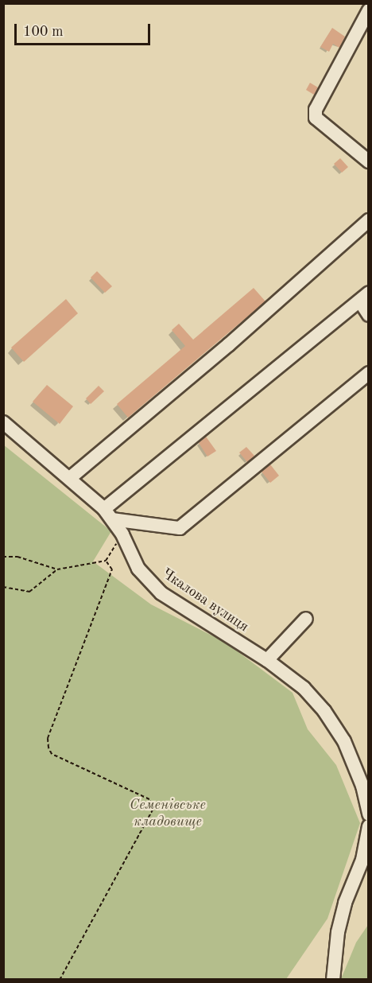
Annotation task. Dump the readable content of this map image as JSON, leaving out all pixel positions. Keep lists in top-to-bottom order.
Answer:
{
  "streets": {
    "street": ["Чкалова вулиця"]
  },
  "parks": ["Семенівське кладовище"],
  "scale_bar": "100 m"
}
